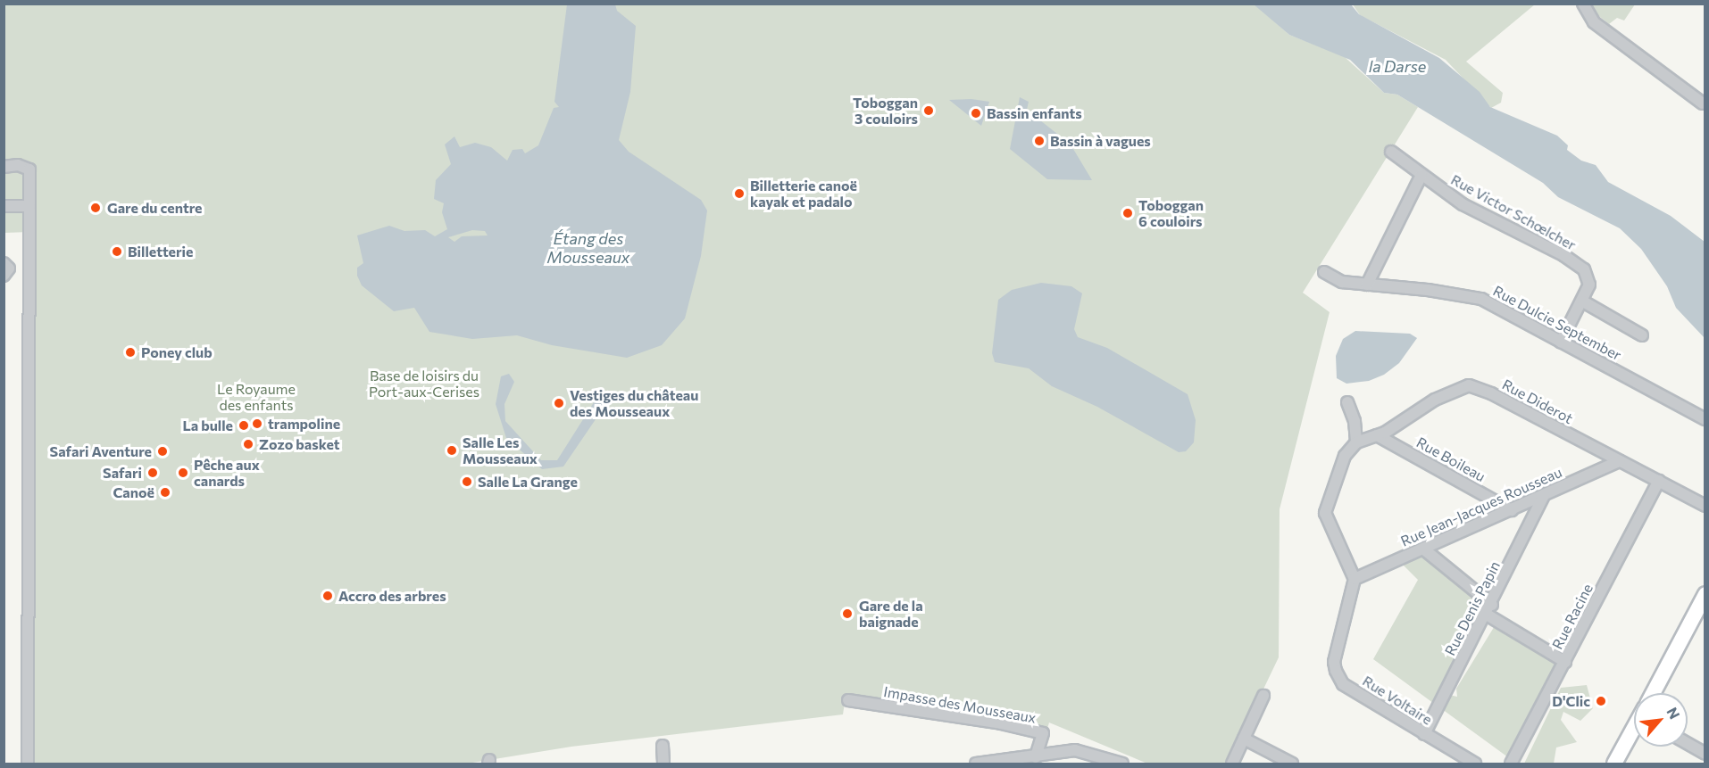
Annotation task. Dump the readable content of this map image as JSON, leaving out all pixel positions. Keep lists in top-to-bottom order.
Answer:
{
  "streets": {
    "street": [
      "Rue Victor Schœlcher",
      "Rue Dulcie September",
      "Rue Diderot",
      "Rue Boileau",
      "Rue Jean-Jacques Rousseau",
      "Rue Denis Papin",
      "Rue Racine",
      "Rue Voltaire",
      "Impasse des Mousseaux"
    ]
  },
  "crossings": [
    ["Rue Victor Schœlcher", "Rue Dulcie September"],
    ["Rue Diderot", "Rue Boileau"],
    ["Rue Diderot", "Rue Jean-Jacques Rousseau"],
    ["Rue Diderot", "Rue Racine"],
    ["Rue Boileau", "Rue Jean-Jacques Rousseau"],
    ["Rue Jean-Jacques Rousseau", "Rue Denis Papin"],
    ["Rue Jean-Jacques Rousseau", "Rue Voltaire"],
    ["Rue Denis Papin", "Rue Voltaire"]
  ],
  "water": ["la Darse", "Étang des Mousseaux"],
  "parks": ["Base de loisirs du Port-aux-Cerises", "Le Royaume des enfants"],
  "places": [
    "Toboggan 3 couloirs",
    "Bassin enfants",
    "Bassin à vagues",
    "Billetterie canoë kayak et padalo",
    "Gare du centre",
    "Toboggan 6 couloirs",
    "Billetterie",
    "Poney club",
    "Vestiges du château des Mousseaux",
    "trampoline",
    "La bulle",
    "Zozo basket",
    "Salle Les Mousseaux",
    "Safari Aventure",
    "Safari",
    "Pêche aux canards",
    "Salle La Grange",
    "Canoë",
    "Accro des arbres",
    "Gare de la baignade",
    "D'Clic"
  ],
  "north": "top right"
}
